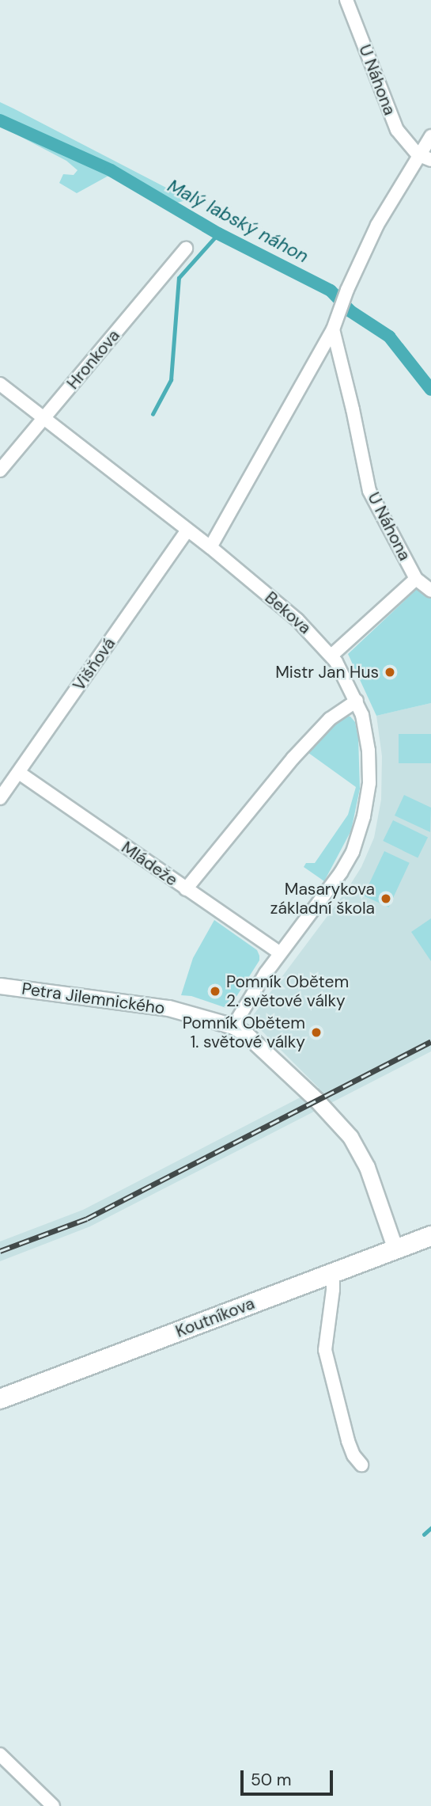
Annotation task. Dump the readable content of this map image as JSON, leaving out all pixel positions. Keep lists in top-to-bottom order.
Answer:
{
  "streets": {
    "main road": ["Koutníkova"],
    "street": [
      "U Náhona",
      "Hronkova",
      "Bekova",
      "Višňová",
      "Mládeže",
      "Petra Jilemnického"
    ]
  },
  "crossings": [
    ["U Náhona", "Bekova"],
    ["Hronkova", "Bekova"],
    ["Bekova", "Višňová"],
    ["Bekova", "Mládeže"],
    ["Bekova", "Petra Jilemnického"],
    ["Višňová", "Mládeže"],
    ["Petra Jilemnického", "Koutníkova"]
  ],
  "water": ["Malý labský náhon"],
  "places": [
    "Mistr Jan Hus",
    "Masarykova základní škola",
    "Pomník Obětem 2. světové války",
    "Pomník Obětem 1. světové války"
  ],
  "scale_bar": "50 m"
}
